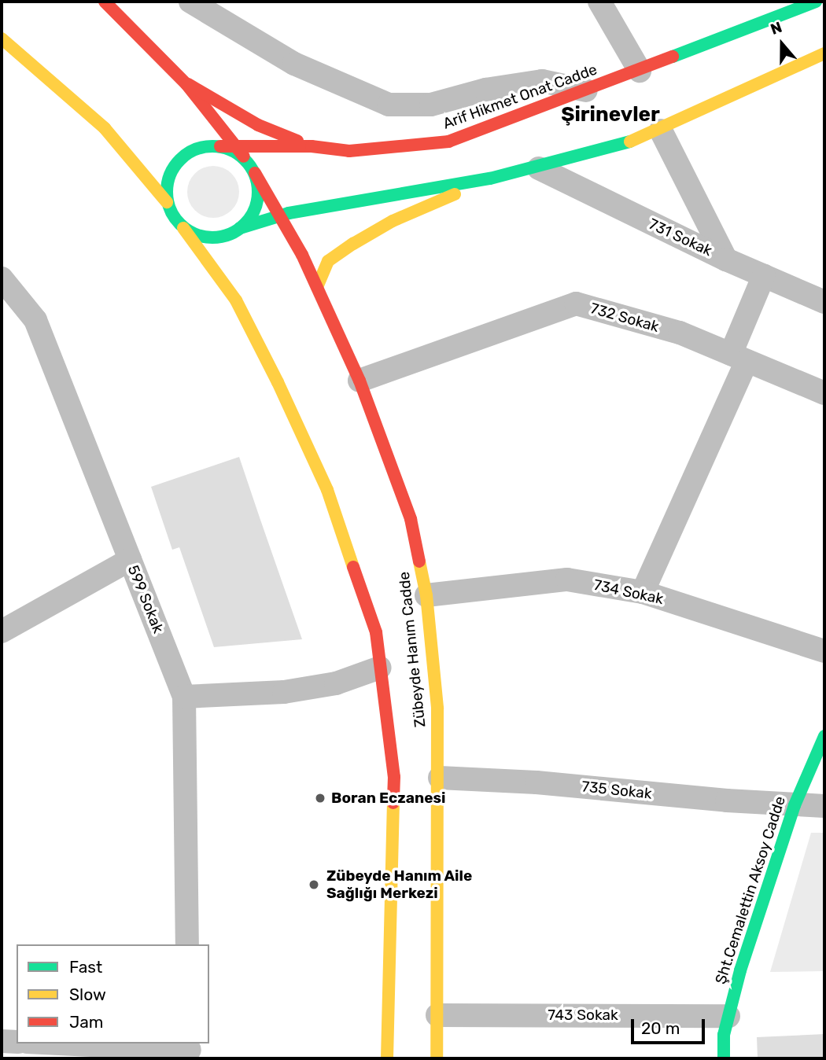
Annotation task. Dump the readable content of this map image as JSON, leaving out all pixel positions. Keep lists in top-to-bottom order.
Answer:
{
  "streets": {
    "main road": ["Arif Hikmet Onat Cadde", "Zübeyde Hanım Cadde", "Şht.Cemalettin Aksoy Cadde"],
    "street": [
      "731 Sokak",
      "732 Sokak",
      "734 Sokak",
      "599 Sokak",
      "735 Sokak",
      "743 Sokak"
    ]
  },
  "crossings": [
    ["Arif Hikmet Onat Cadde", "Zübeyde Hanım Cadde"],
    ["732 Sokak", "Zübeyde Hanım Cadde"],
    ["734 Sokak", "Zübeyde Hanım Cadde"],
    ["Zübeyde Hanım Cadde", "735 Sokak"],
    ["Zübeyde Hanım Cadde", "743 Sokak"],
    ["735 Sokak", "Şht.Cemalettin Aksoy Cadde"],
    ["Şht.Cemalettin Aksoy Cadde", "743 Sokak"]
  ],
  "districts": ["Şirinevler"],
  "places": ["Boran Eczanesi", "Zübeyde Hanım Aile Sağlığı Merkezi"],
  "legend": ["Fast", "Slow", "Jam"],
  "scale_bar": "20 m",
  "north": "top"
}
